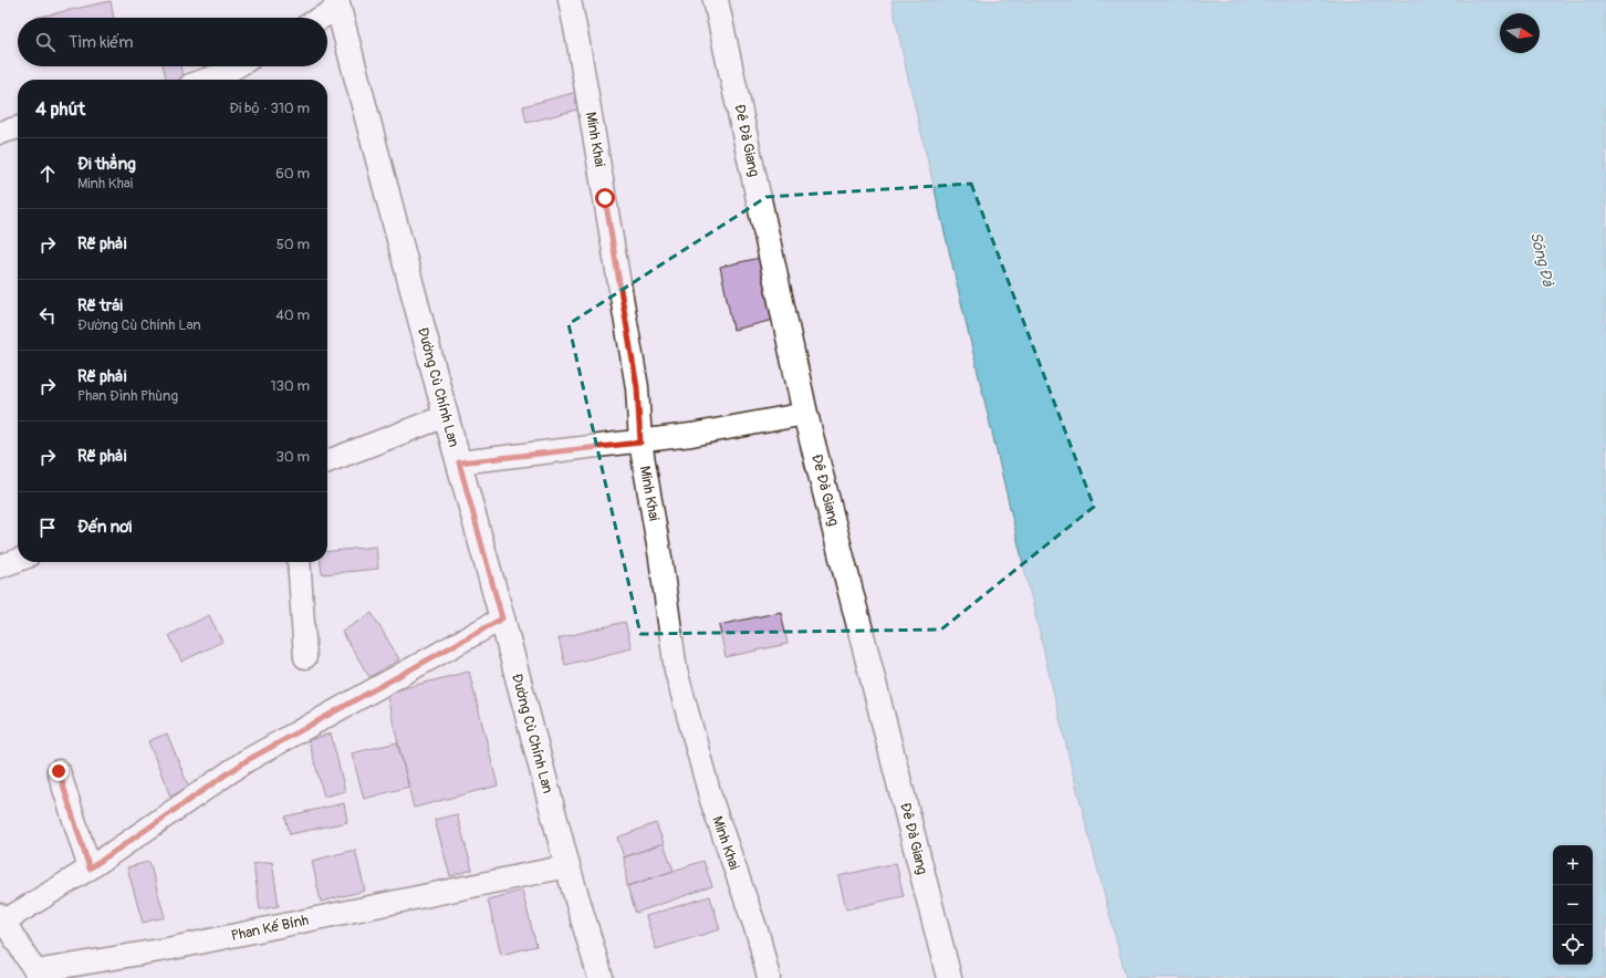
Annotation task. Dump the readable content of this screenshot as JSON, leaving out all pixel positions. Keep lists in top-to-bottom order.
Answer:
{
  "streets": {
    "main road": ["Đê Đà Giang", "Đường Cù Chính Lan"],
    "street": ["Minh Khai", "Phan Kế Bính"]
  },
  "crossings": [
    ["Đường Cù Chính Lan", "Phan Kế Bính"]
  ],
  "water": ["Sông Đà"],
  "north": "right",
  "page": {
    "search": "Tìm kiếm",
    "heading": ["4 phút", "Đi bộ · 310 m"],
    "list": [
      ["Đi thẳng", "Minh Khai", "60 m"],
      ["Rẽ phải", "50 m"],
      ["Rẽ trái", "Đường Cù Chính Lan", "40 m"],
      ["Rẽ phải", "Phan Đình Phùng", "130 m"],
      ["Rẽ phải", "30 m"],
      "Đến nơi"
    ],
    "map_buttons": ["+", "−"]
  }
}
